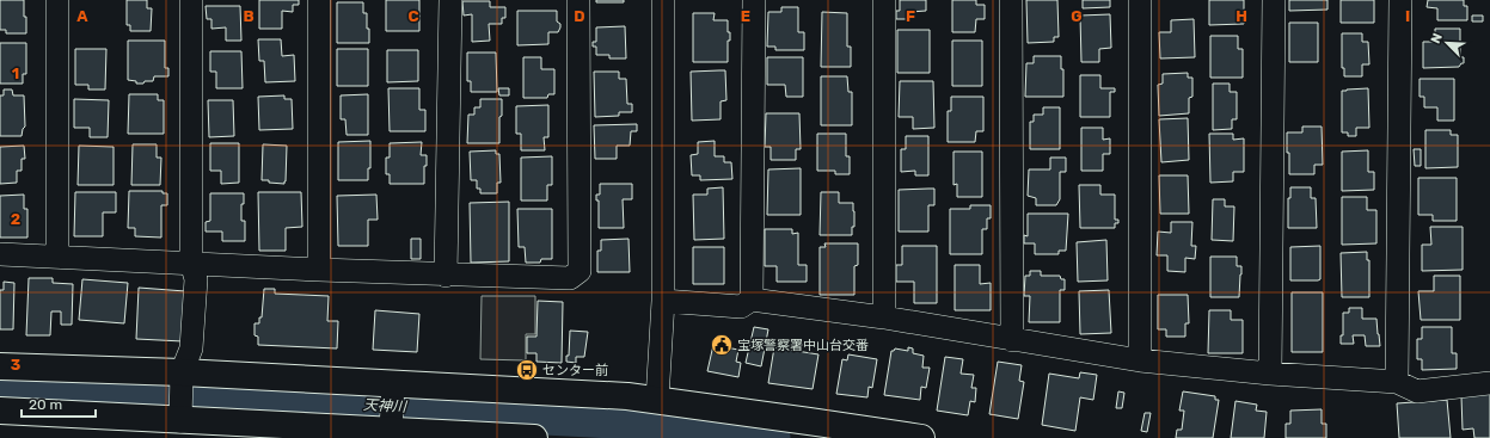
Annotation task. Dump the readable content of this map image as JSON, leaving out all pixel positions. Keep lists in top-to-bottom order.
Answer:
{
  "water": ["天神川"],
  "places": {
    "public building": ["宝塚警察署中山台交番"],
    "bus stop": ["センター前"]
  },
  "scale_bar": "20 m",
  "north": "top left",
  "grid": {
    "columns": [
      "A",
      "B",
      "C",
      "D",
      "E",
      "F",
      "G",
      "H",
      "I"
    ],
    "rows": ["1", "2", "3"]
  }
}
